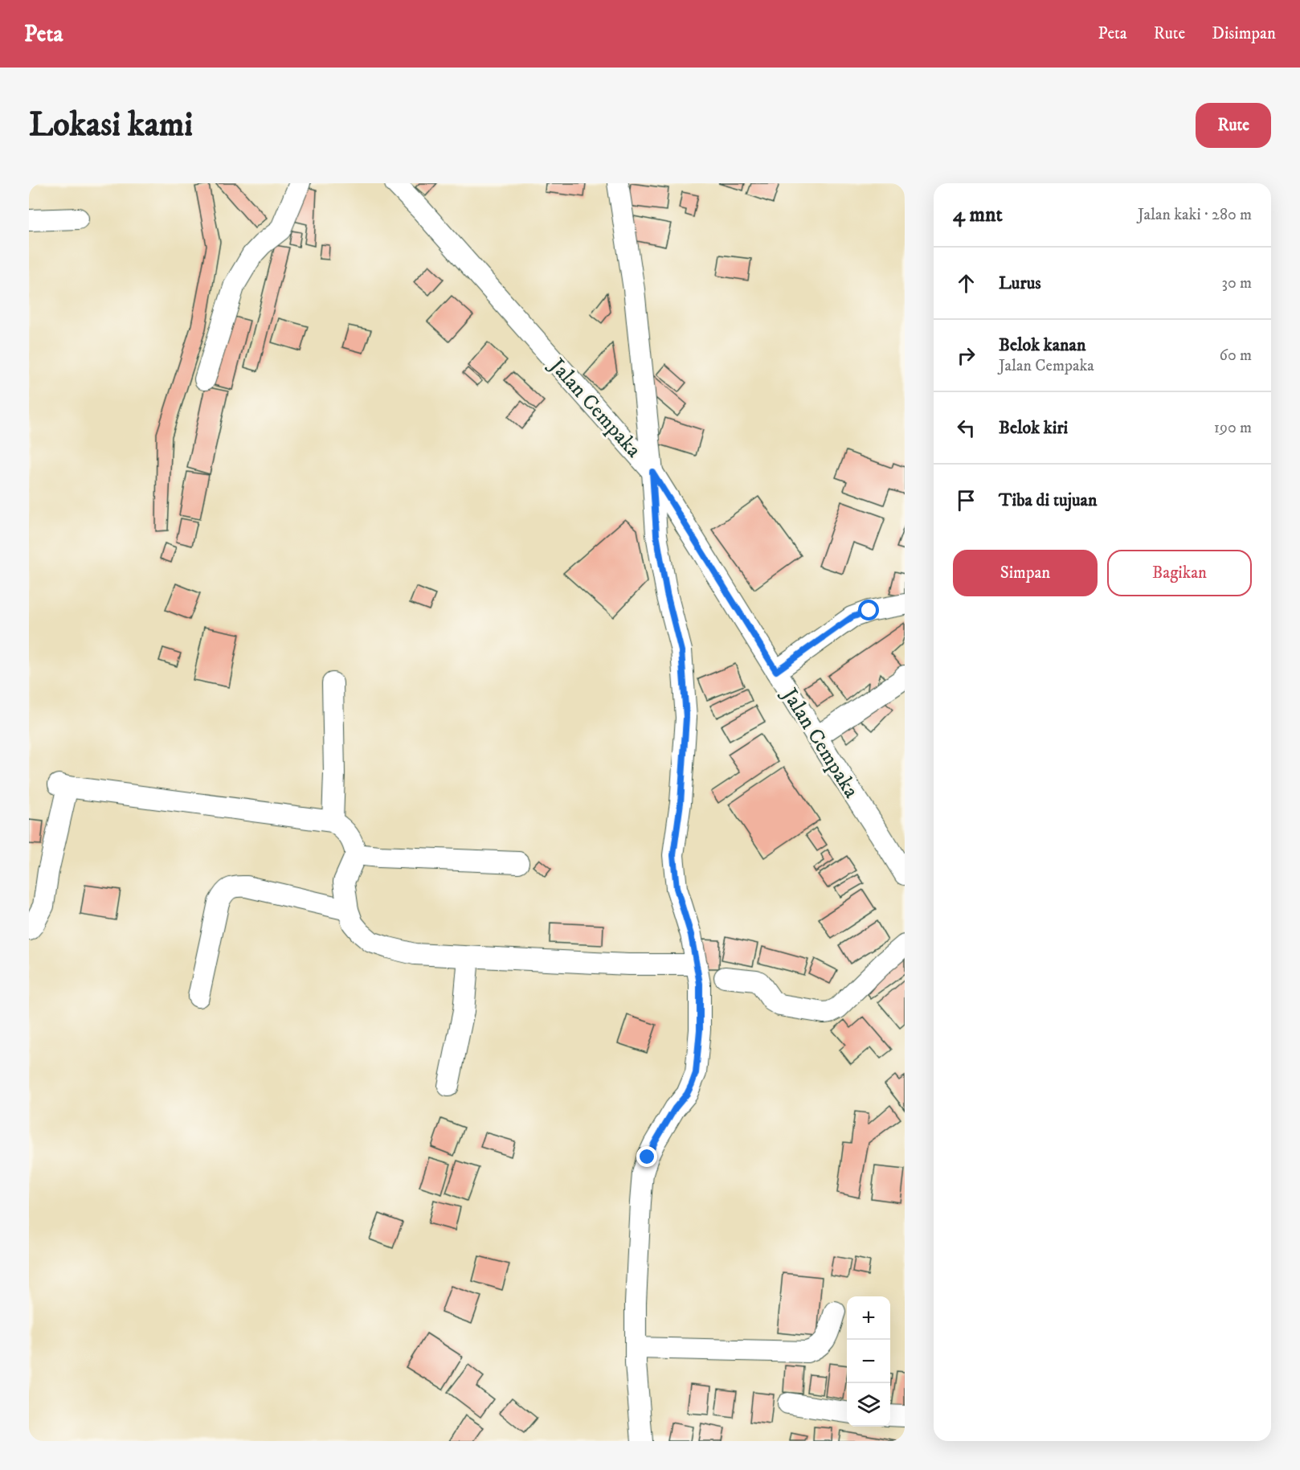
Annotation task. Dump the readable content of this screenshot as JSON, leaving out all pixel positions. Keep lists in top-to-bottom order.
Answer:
{
  "streets": {
    "street": ["Jalan Cempaka"]
  },
  "page": {
    "header": "Peta",
    "nav": ["Peta", "Rute", "Disimpan"],
    "buttons": [
      "Rute",
      ["Simpan", "Bagikan"]
    ],
    "title": "Lokasi kami",
    "heading": ["4 mnt", "Jalan kaki · 280 m"],
    "list": [
      ["Lurus", "30 m"],
      ["Belok kanan", "Jalan Cempaka", "60 m"],
      ["Belok kiri", "190 m"],
      "Tiba di tujuan"
    ],
    "map_buttons": ["+", "−"]
  }
}
